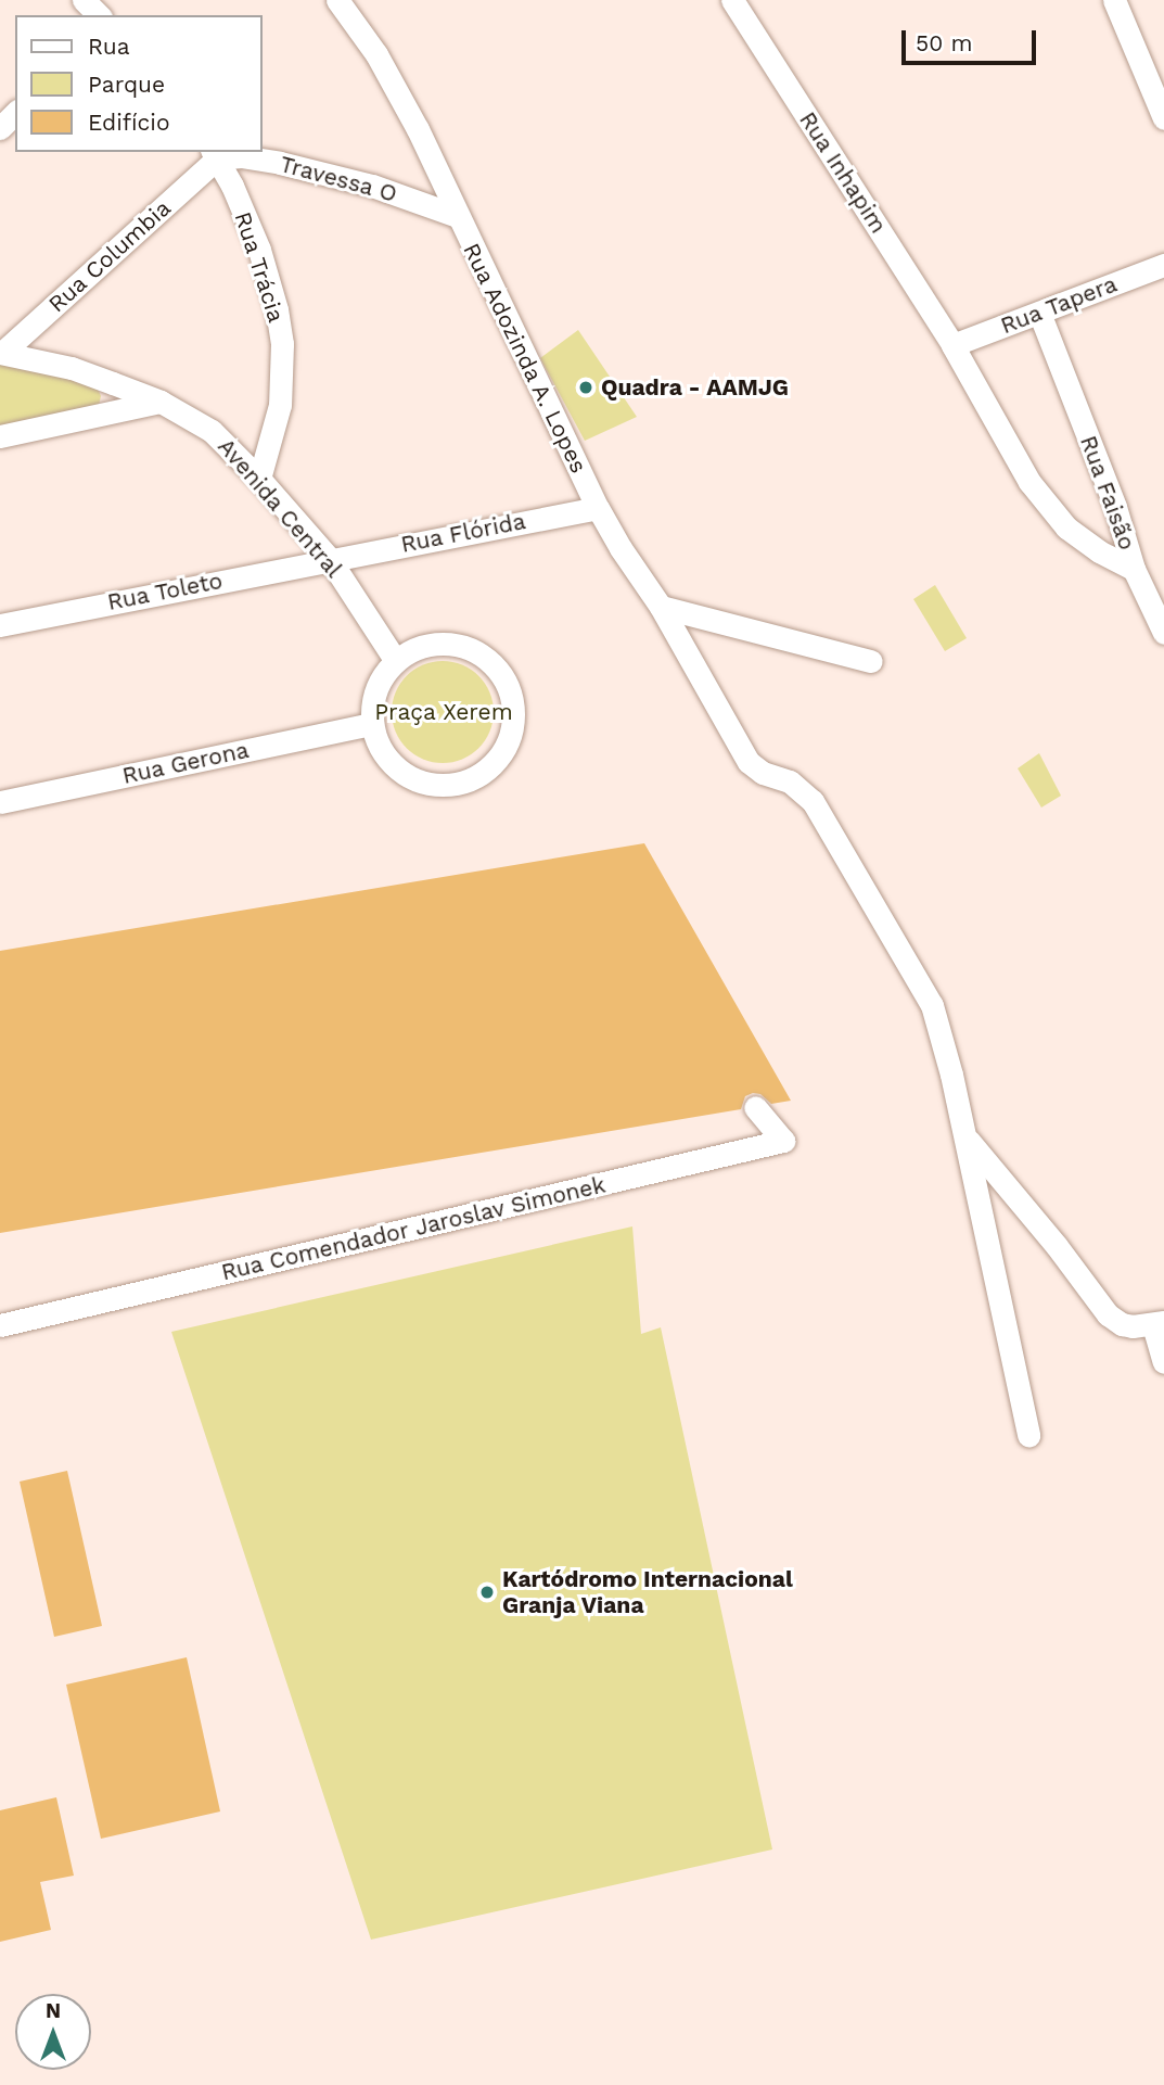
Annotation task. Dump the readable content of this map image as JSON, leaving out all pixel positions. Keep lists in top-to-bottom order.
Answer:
{
  "streets": {
    "street": [
      "Rua Inhapim",
      "Travessa O",
      "Rua Columbia",
      "Rua Trácia",
      "Rua Tapera",
      "Rua Adozinda A. Lopes",
      "Rua Faisão",
      "Avenida Central",
      "Rua Flórida",
      "Rua Toleto",
      "Rua Gerona",
      "Rua Comendador Jaroslav Simonek"
    ]
  },
  "crossings": [
    ["Rua Inhapim", "Rua Tapera"],
    ["Rua Inhapim", "Rua Faisão"],
    ["Travessa O", "Rua Columbia"],
    ["Travessa O", "Rua Trácia"],
    ["Travessa O", "Rua Adozinda A. Lopes"],
    ["Rua Columbia", "Rua Trácia"],
    ["Rua Columbia", "Avenida Central"],
    ["Rua Trácia", "Avenida Central"],
    ["Rua Tapera", "Rua Faisão"],
    ["Rua Adozinda A. Lopes", "Rua Flórida"],
    ["Avenida Central", "Rua Flórida"],
    ["Avenida Central", "Rua Toleto"],
    ["Avenida Central", "Rua Gerona"],
    ["Rua Flórida", "Rua Toleto"]
  ],
  "parks": ["Praça Xerem"],
  "places": ["Quadra - AAMJG", "Kartódromo Internacional Granja Viana"],
  "legend": ["Rua", "Parque", "Edifício"],
  "scale_bar": "50 m",
  "north": "top"
}
